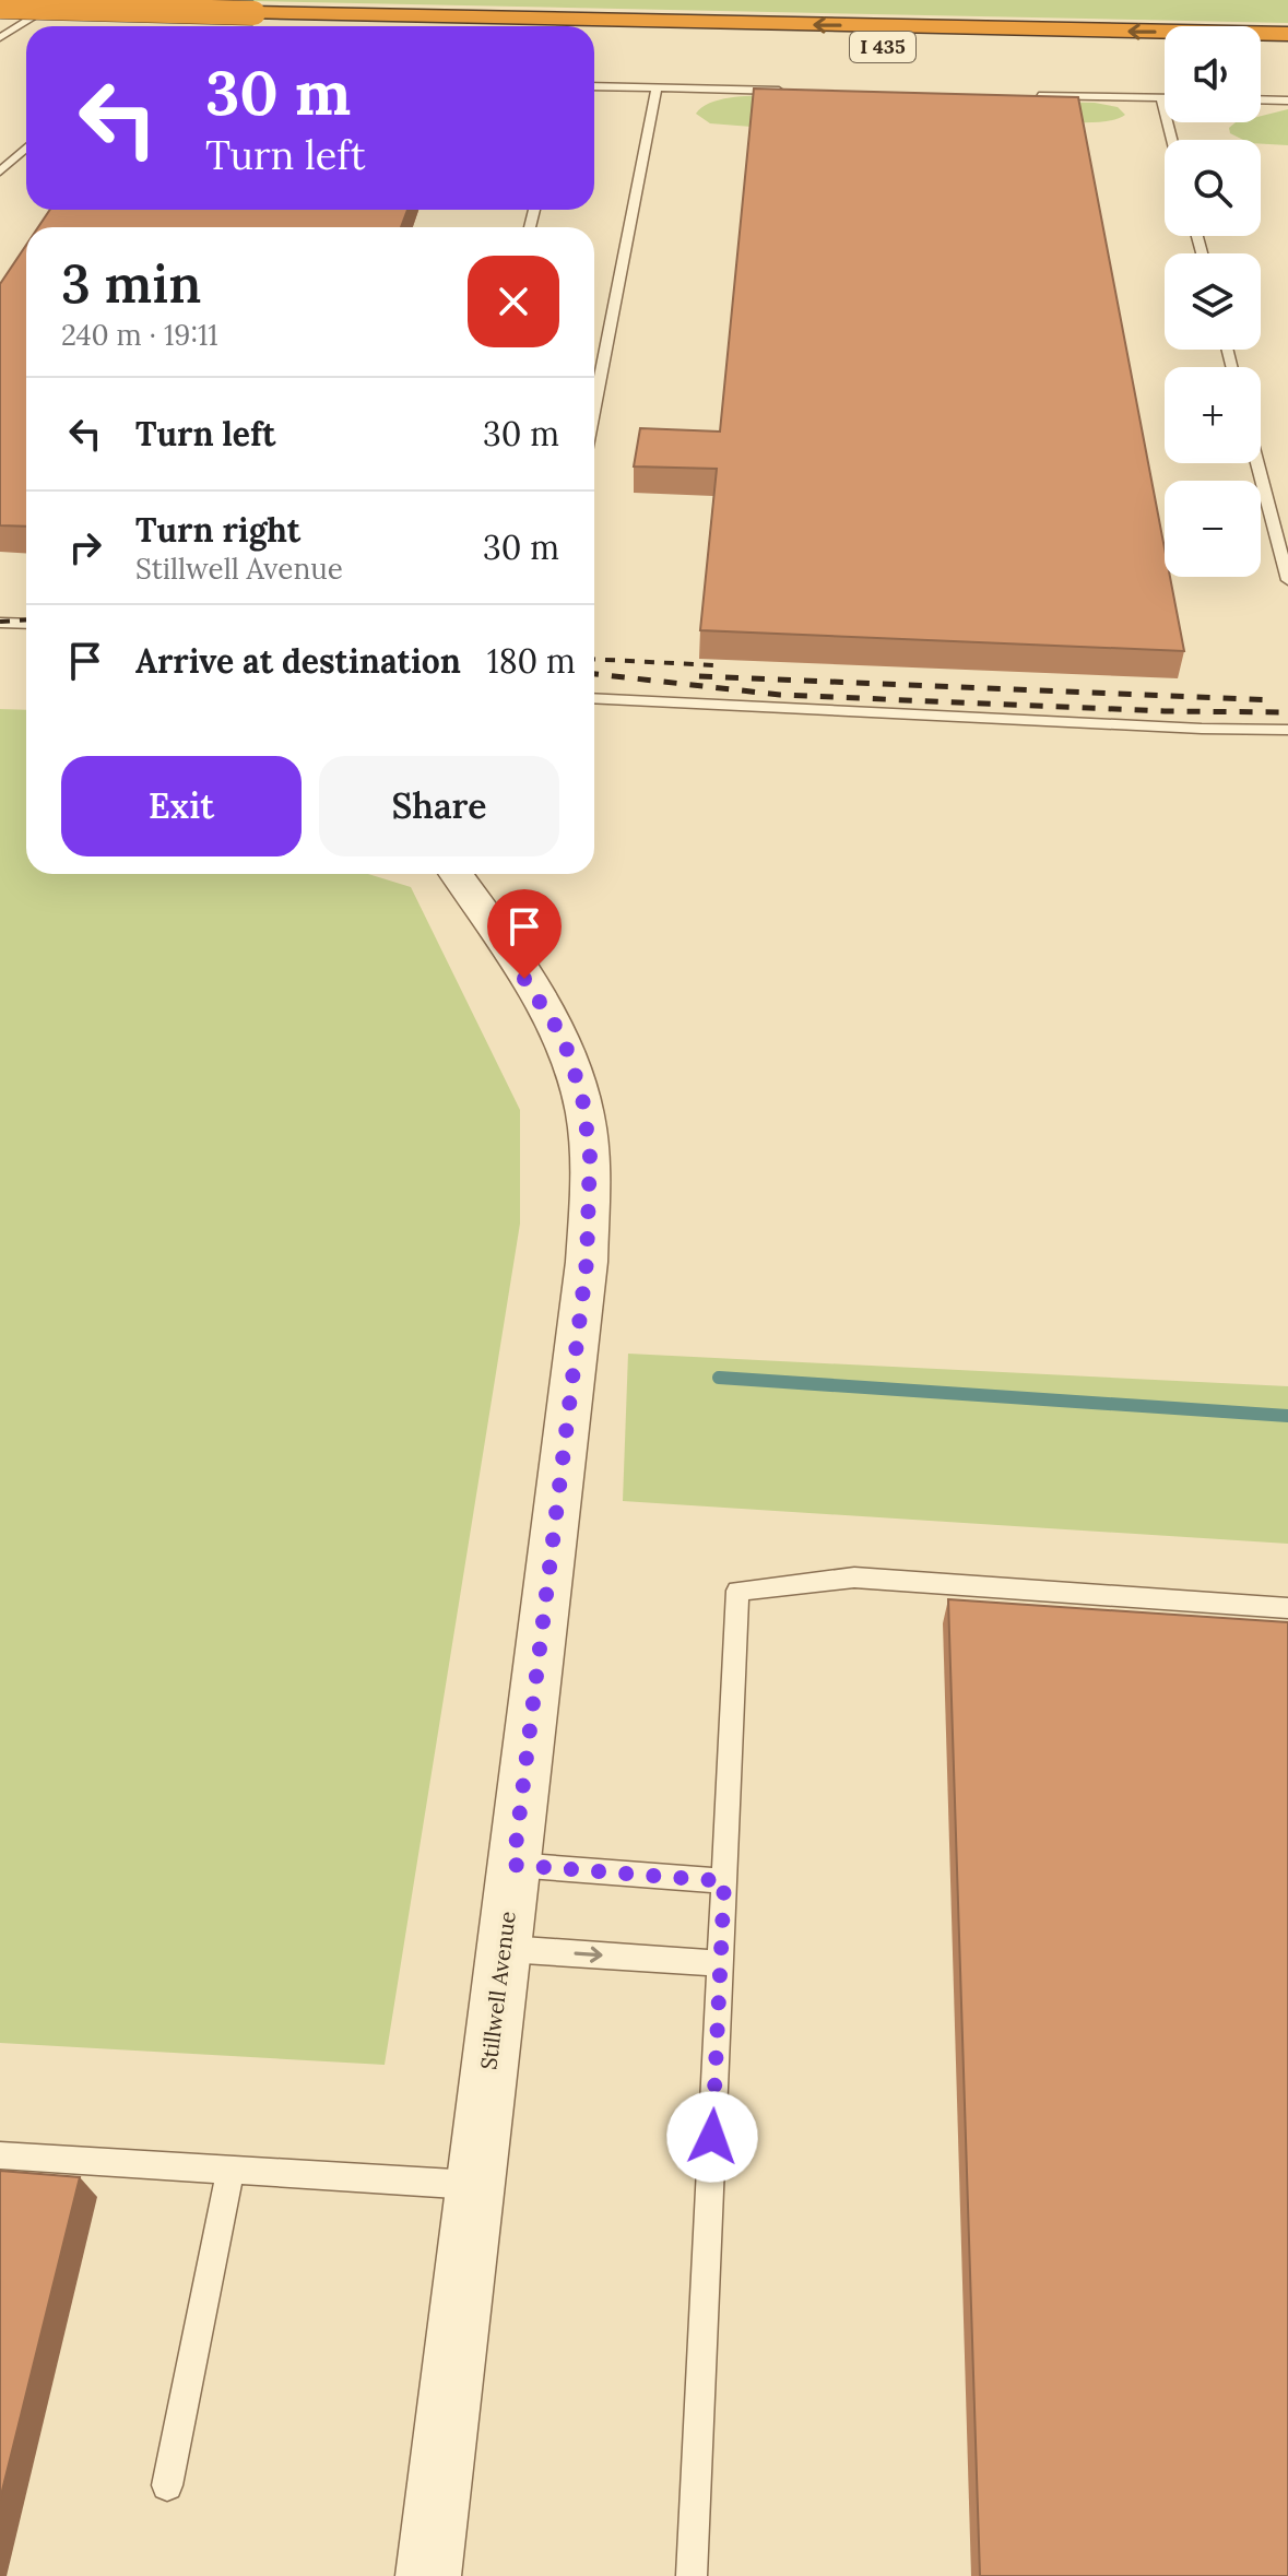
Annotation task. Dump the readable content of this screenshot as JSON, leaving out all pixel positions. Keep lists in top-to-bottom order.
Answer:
{
  "streets": {
    "highway": ["I 435"],
    "street": ["Stillwell Avenue"]
  },
  "page": {
    "map_buttons": ["+", "−"],
    "turn": ["30 m", "Turn left"],
    "heading": ["3 min", "240 m · 19:11"],
    "list": [
      {
        "name": "Turn left",
        "value": "30 m"
      },
      {
        "name": "Turn right",
        "note": "Stillwell Avenue",
        "value": "30 m"
      },
      {
        "name": "Arrive at destination",
        "value": "180 m"
      }
    ],
    "buttons": ["Exit", "Share"]
  }
}
